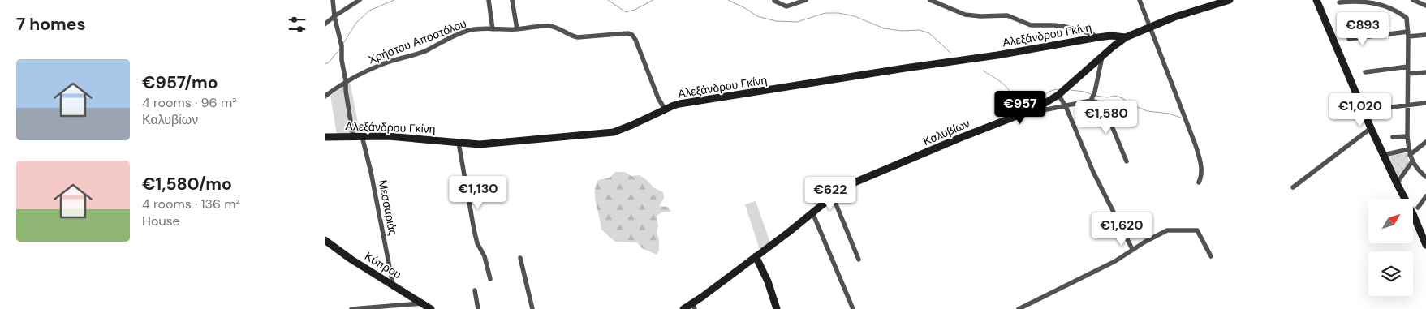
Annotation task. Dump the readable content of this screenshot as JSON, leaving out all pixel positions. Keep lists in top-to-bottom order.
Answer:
{
  "streets": {
    "street": [
      "Αλεξάνδρου Γκίνη",
      "Χρήστου Αποστόλου",
      "Καλυβίων",
      "Μεσσαριάς",
      "Κύπρου"
    ]
  },
  "crossings": [
    ["Αλεξάνδρου Γκίνη", "Χρήστου Αποστόλου"],
    ["Αλεξάνδρου Γκίνη", "Καλυβίων"],
    ["Αλεξάνδρου Γκίνη", "Μεσσαριάς"],
    ["Μεσσαριάς", "Κύπρου"]
  ],
  "north": "top right",
  "page": {
    "heading": "7 homes",
    "price": [
      "€893",
      "€957",
      "€1,020",
      "€1,580",
      "€1,130",
      "€622",
      "€1,620"
    ],
    "list": [
      {
        "name": "€957/mo",
        "note": "4 rooms · 96 m² · Καλυβίων"
      },
      {
        "name": "€1,580/mo",
        "note": "4 rooms · 136 m² · House"
      }
    ]
  }
}
